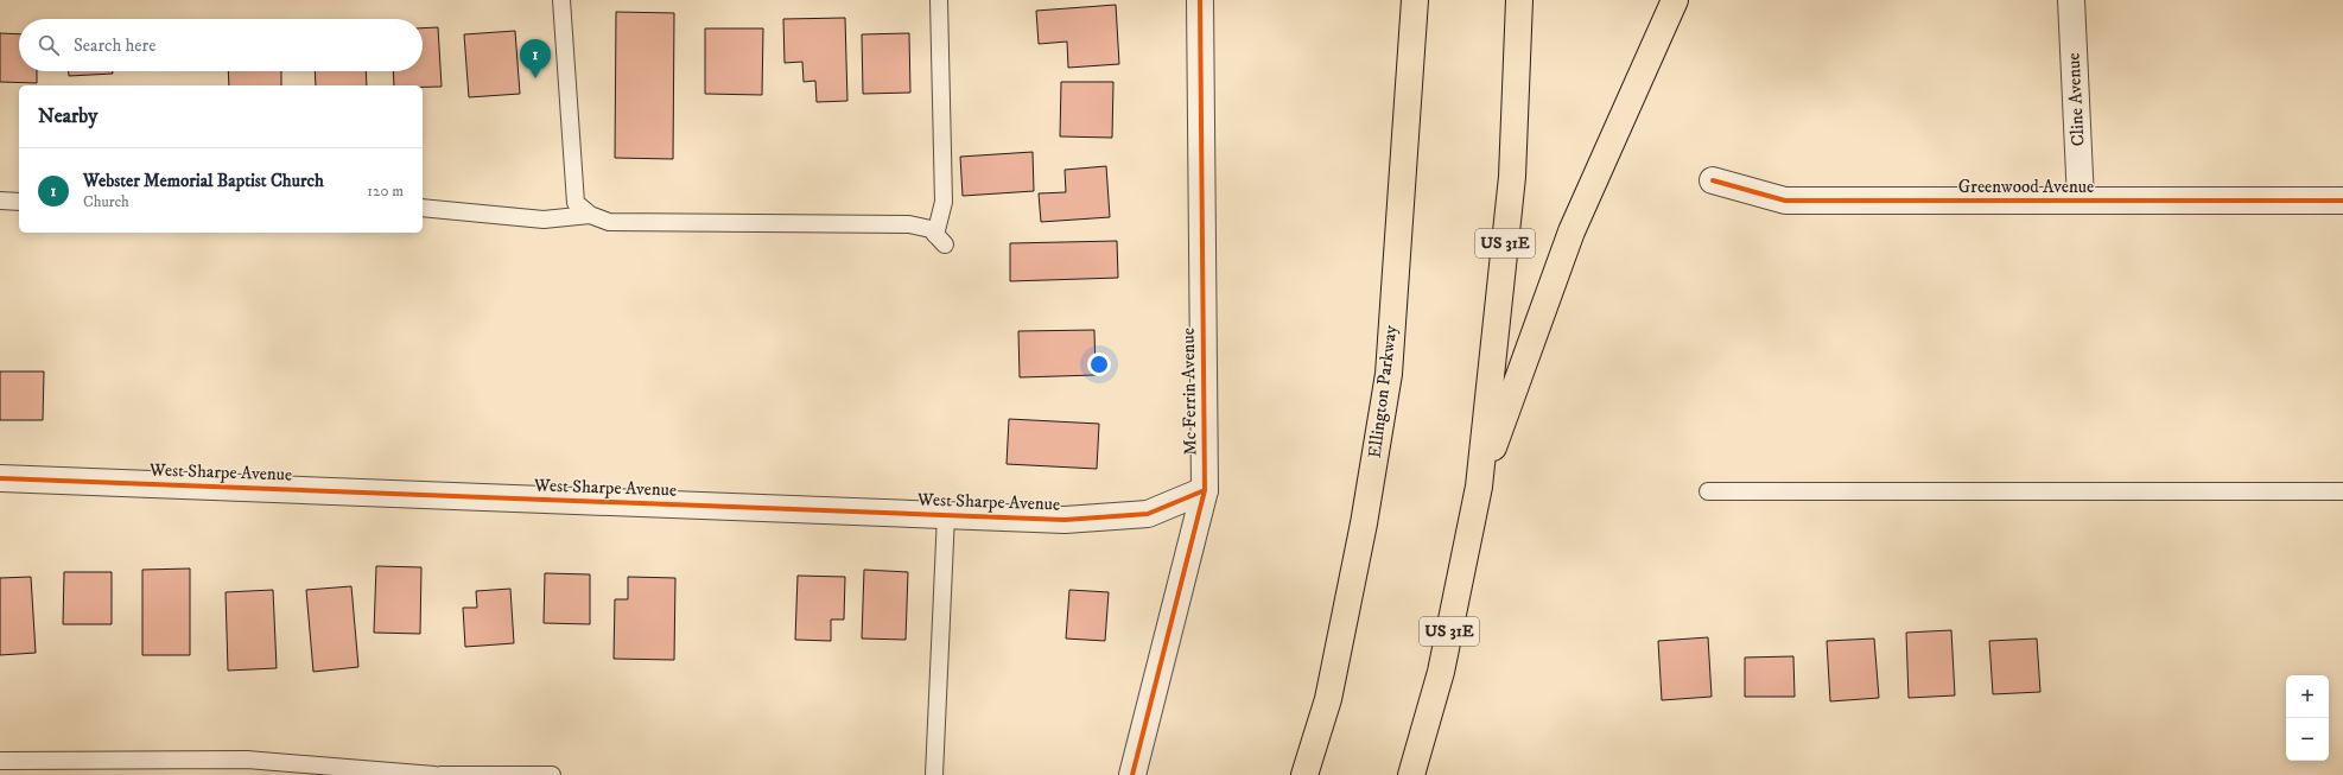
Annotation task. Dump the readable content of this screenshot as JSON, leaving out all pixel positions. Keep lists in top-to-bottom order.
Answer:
{
  "streets": {
    "highway": ["US 31E", "Ellington Parkway"],
    "street": [
      "Cline Avenue",
      "Greenwood Avenue",
      "Mc Ferrin Avenue",
      "West Sharpe Avenue"
    ]
  },
  "crossings": [
    ["Cline Avenue", "Greenwood Avenue"],
    ["Mc Ferrin Avenue", "West Sharpe Avenue"]
  ],
  "page": {
    "search": "Search here",
    "pins": "1",
    "heading": "Nearby",
    "list": [
      {
        "mark": "1",
        "name": "Webster Memorial Baptist Church",
        "note": "Church",
        "value": "120 m"
      }
    ],
    "map_buttons": ["+", "−"]
  }
}
